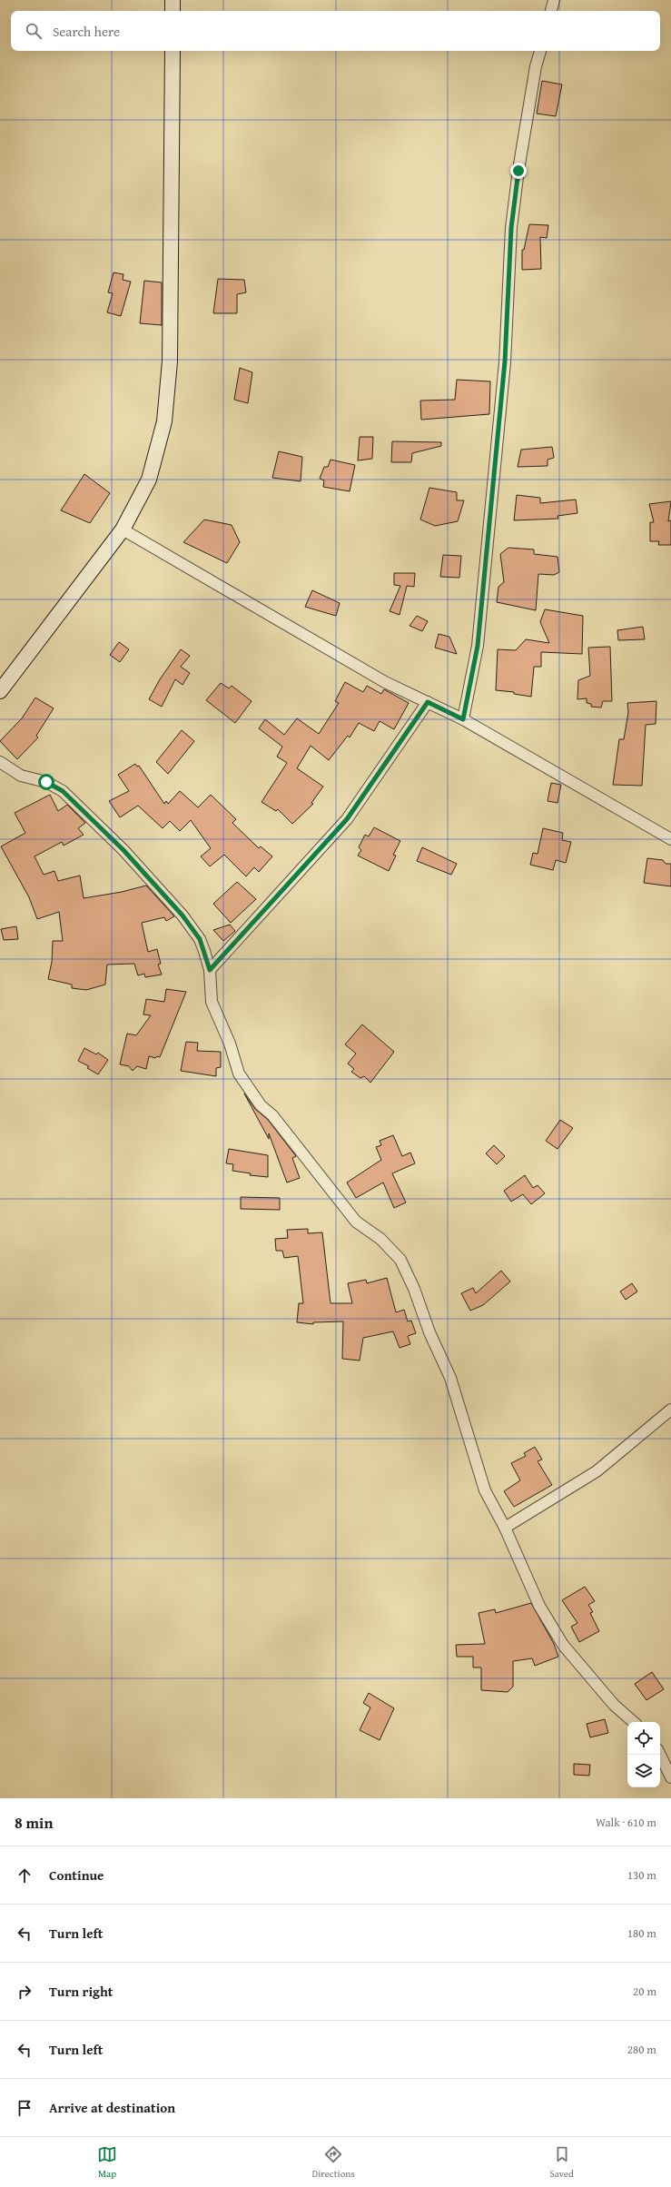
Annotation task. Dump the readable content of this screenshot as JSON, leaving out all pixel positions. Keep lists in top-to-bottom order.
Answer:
{
  "page": {
    "search": "Search here",
    "heading": ["8 min", "Walk · 610 m"],
    "list": [
      ["Continue", "130 m"],
      ["Turn left", "180 m"],
      ["Turn right", "20 m"],
      ["Turn left", "280 m"],
      "Arrive at destination"
    ],
    "nav": ["Map", "Directions", "Saved"]
  }
}
